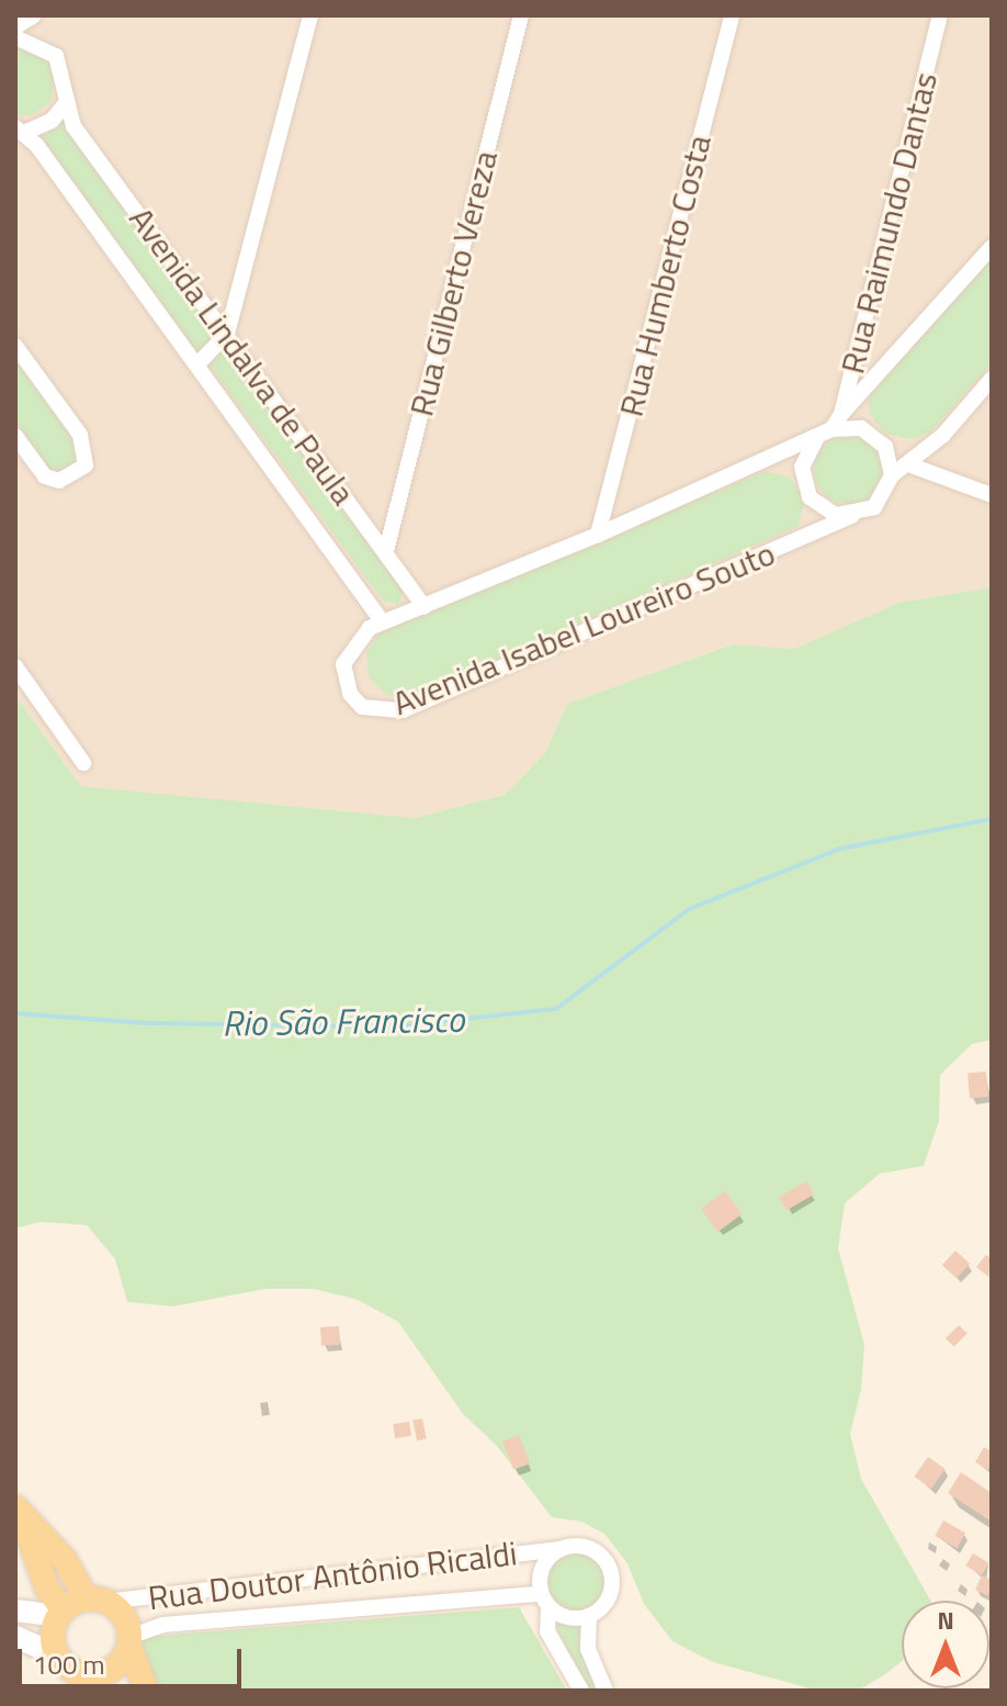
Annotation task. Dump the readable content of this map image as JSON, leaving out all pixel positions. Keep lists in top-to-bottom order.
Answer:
{
  "streets": {
    "street": [
      "Rua Raimundo Dantas",
      "Rua Humberto Costa",
      "Rua Gilberto Vereza",
      "Avenida Lindalva de Paula",
      "Avenida Isabel Loureiro Souto",
      "Rua Doutor Antônio Ricaldi"
    ]
  },
  "crossings": [
    ["Rua Raimundo Dantas", "Avenida Isabel Loureiro Souto"],
    ["Rua Humberto Costa", "Avenida Isabel Loureiro Souto"],
    ["Rua Gilberto Vereza", "Avenida Lindalva de Paula"],
    ["Avenida Lindalva de Paula", "Avenida Isabel Loureiro Souto"]
  ],
  "water": ["Rio São Francisco"],
  "scale_bar": "100 m",
  "north": "top"
}
